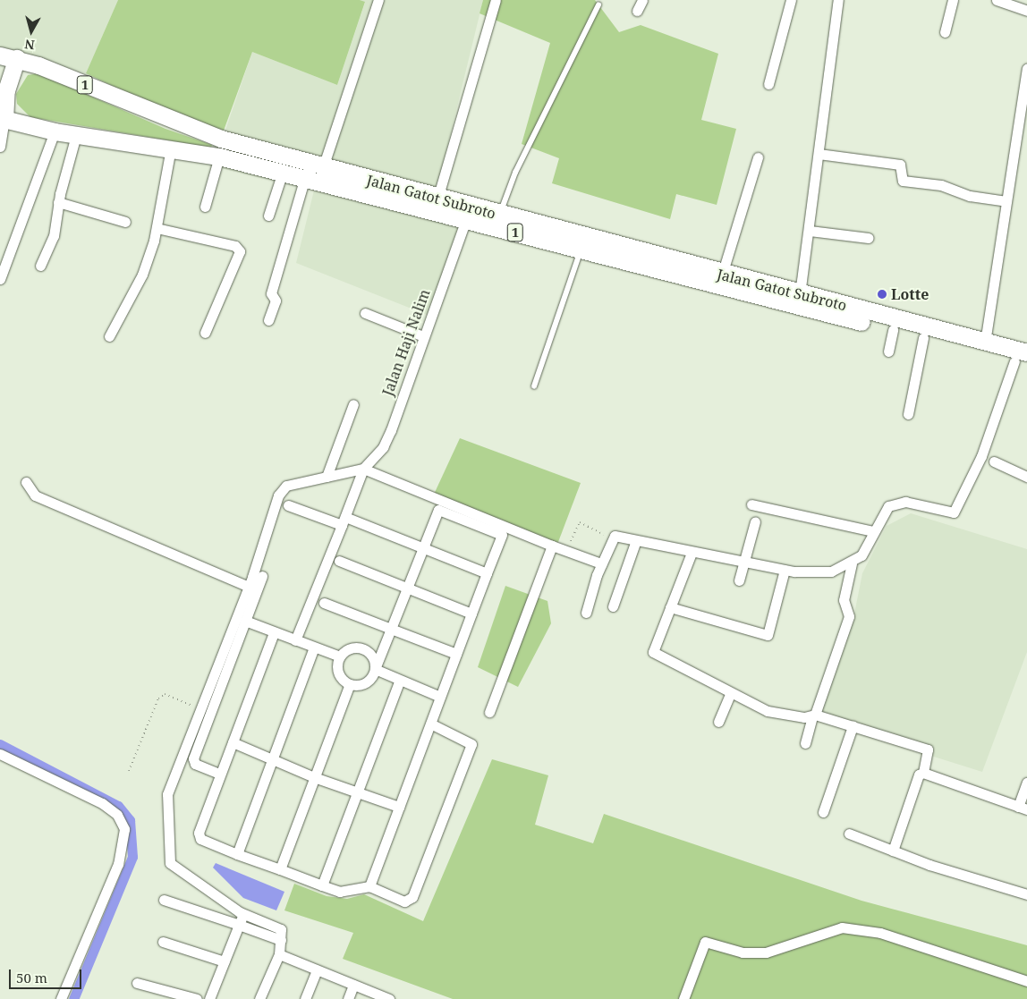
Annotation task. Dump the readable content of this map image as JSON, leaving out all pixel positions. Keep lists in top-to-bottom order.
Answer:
{
  "streets": {
    "highway": ["1", "Jalan Gatot Subroto"],
    "street": ["Jalan Haji Nalim"]
  },
  "crossings": [
    ["Jalan Gatot Subroto", "Jalan Haji Nalim"]
  ],
  "places": ["Lotte"],
  "scale_bar": "50 m",
  "north": "bottom"
}
